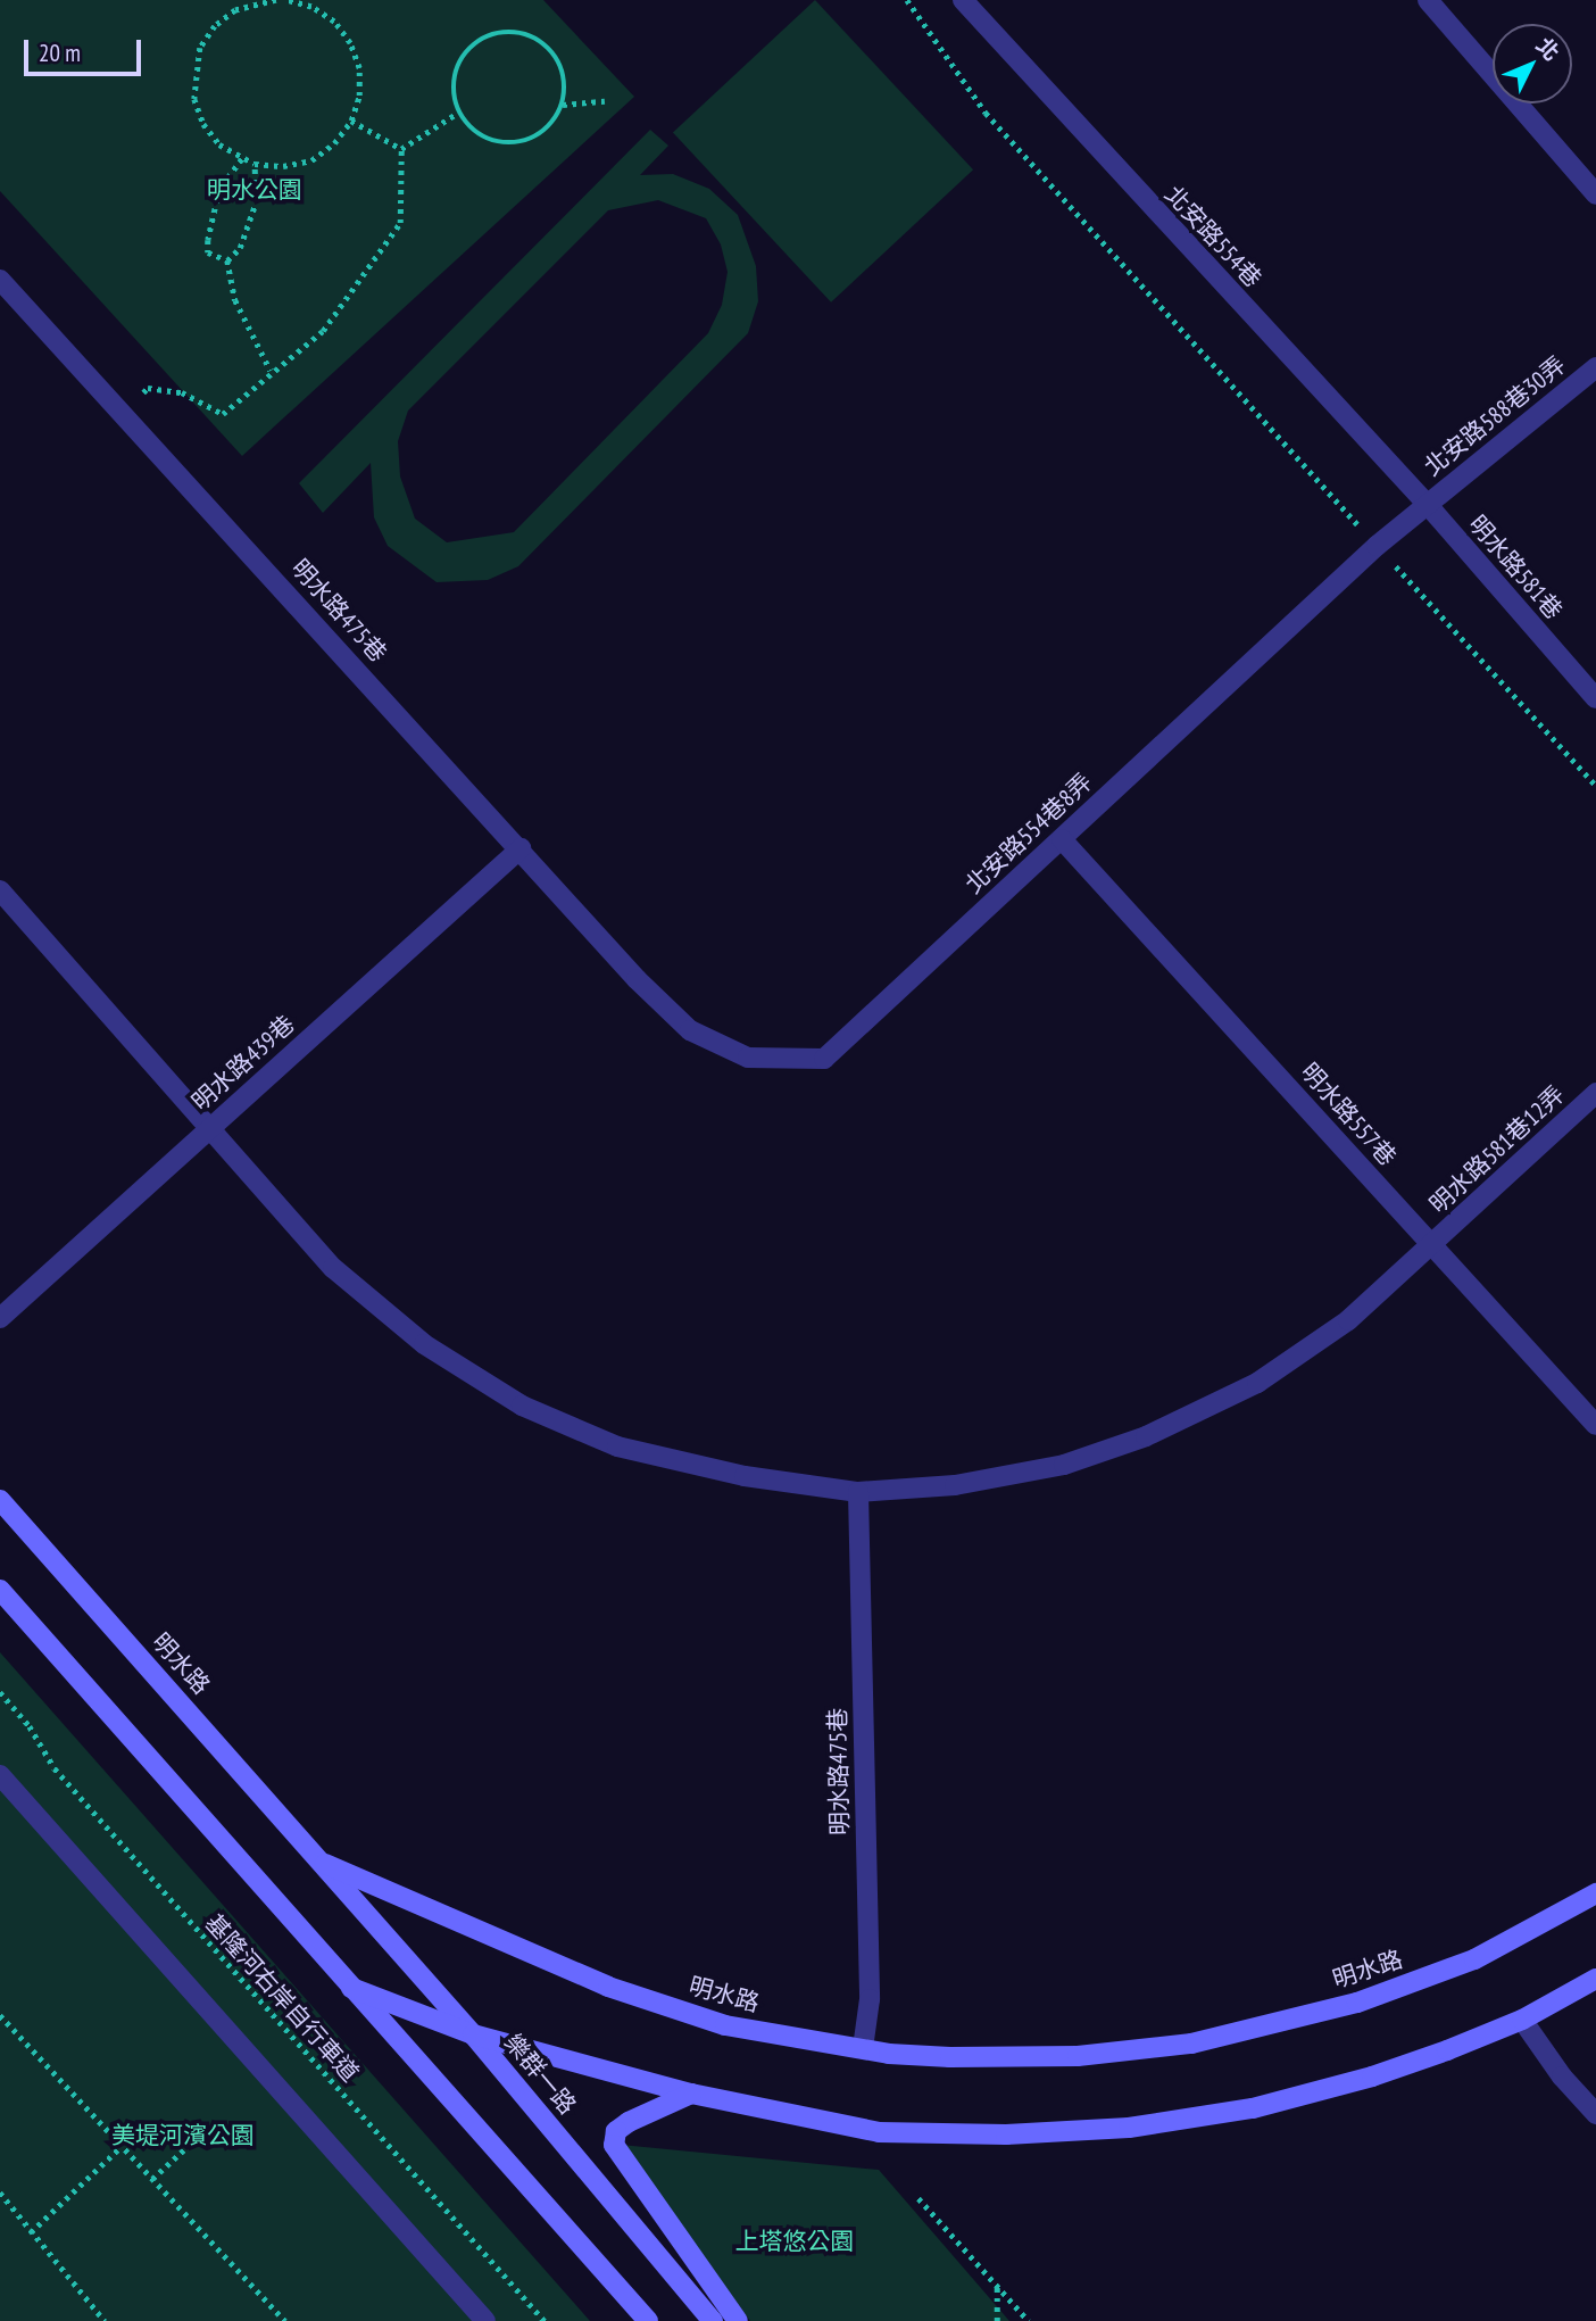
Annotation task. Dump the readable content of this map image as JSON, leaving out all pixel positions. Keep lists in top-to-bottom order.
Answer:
{
  "streets": {
    "street": [
      "北安路554巷",
      "北安路588巷30弄",
      "明水路581巷",
      "明水路475巷",
      "北安路554巷8弄",
      "明水路439巷",
      "明水路557巷",
      "明水路581巷12弄",
      "明水路",
      "樂群一路"
    ],
    "path": ["基隆河右岸自行車道"]
  },
  "crossings": [
    ["北安路554巷", "北安路588巷30弄"],
    ["北安路554巷", "明水路581巷"],
    ["北安路554巷", "北安路554巷8弄"],
    ["北安路588巷30弄", "明水路581巷"],
    ["北安路588巷30弄", "北安路554巷8弄"],
    ["明水路581巷", "北安路554巷8弄"],
    ["明水路475巷", "北安路554巷8弄"],
    ["明水路475巷", "明水路439巷"],
    ["明水路475巷", "明水路581巷12弄"],
    ["明水路475巷", "明水路"],
    ["北安路554巷8弄", "明水路557巷"],
    ["明水路439巷", "明水路581巷12弄"],
    ["明水路557巷", "明水路581巷12弄"],
    ["明水路", "樂群一路"]
  ],
  "parks": ["明水公園", "美堤河濱公園", "上塔悠公園"],
  "scale_bar": "20 m",
  "north": "top right"
}
